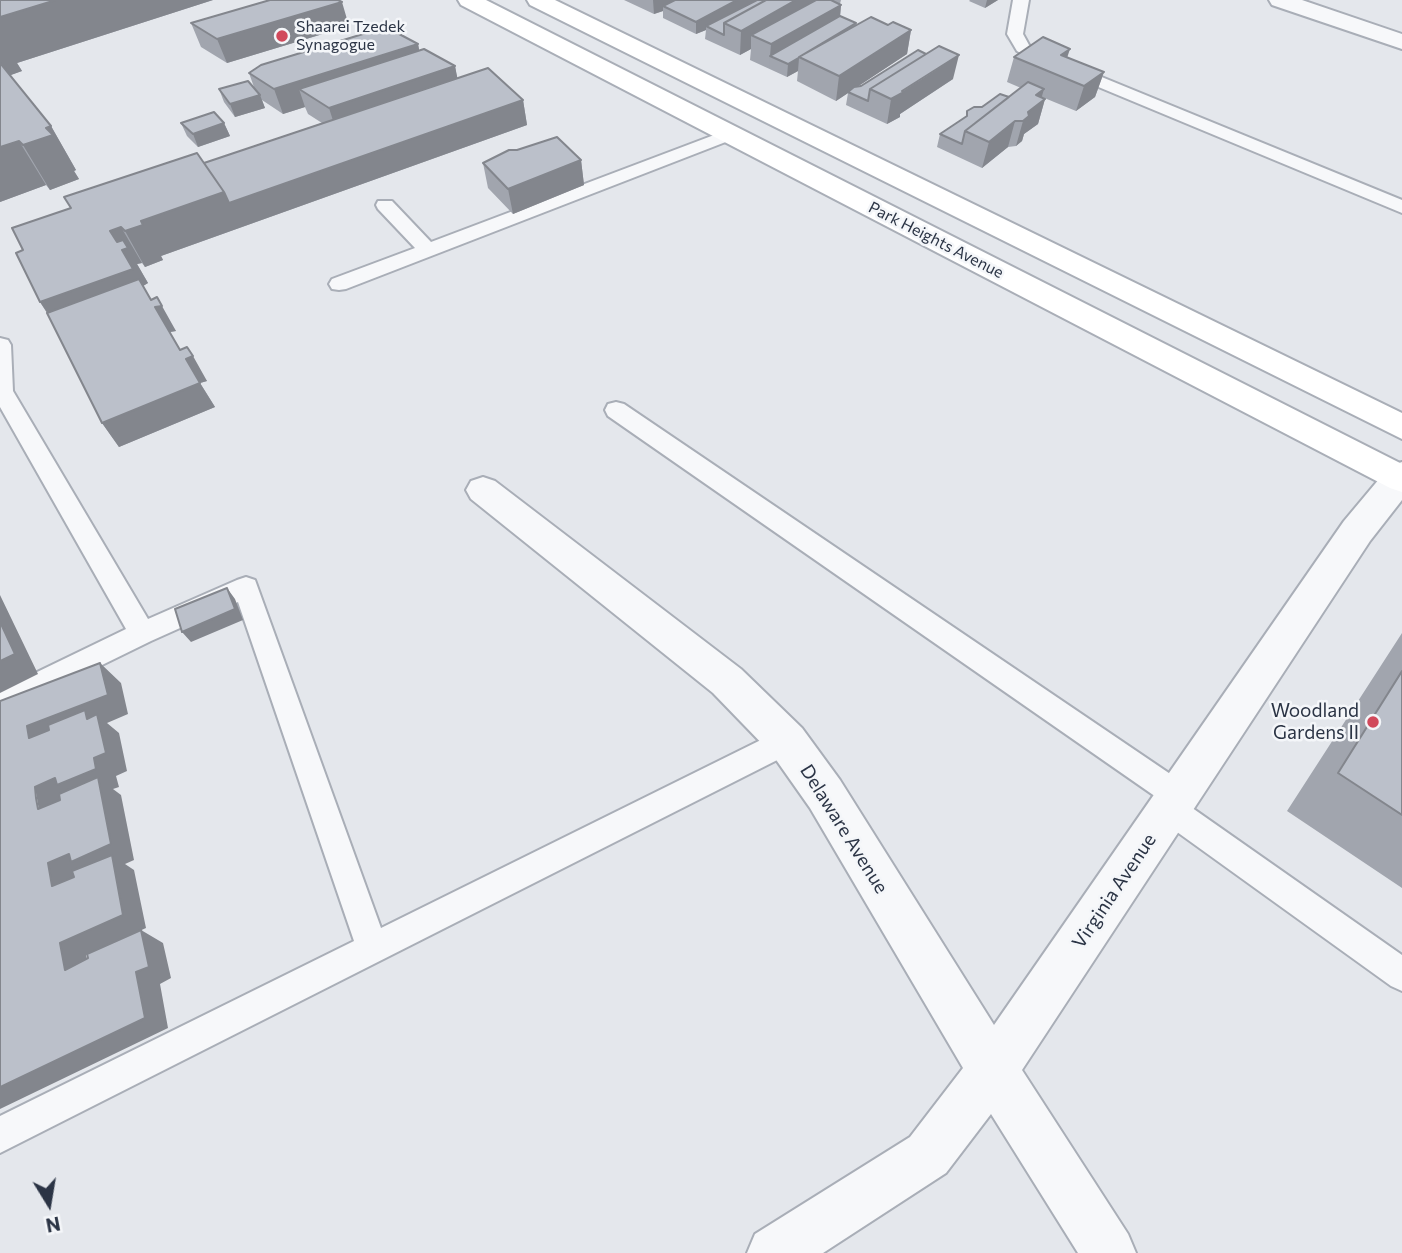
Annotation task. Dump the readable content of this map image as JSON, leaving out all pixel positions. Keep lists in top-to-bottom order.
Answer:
{
  "streets": {
    "main road": ["Park Heights Avenue"],
    "street": ["Delaware Avenue", "Virginia Avenue"]
  },
  "crossings": [
    ["Park Heights Avenue", "Virginia Avenue"],
    ["Delaware Avenue", "Virginia Avenue"]
  ],
  "places": ["Shaarei Tzedek Synagogue", "Woodland Gardens II"],
  "north": "bottom"
}
